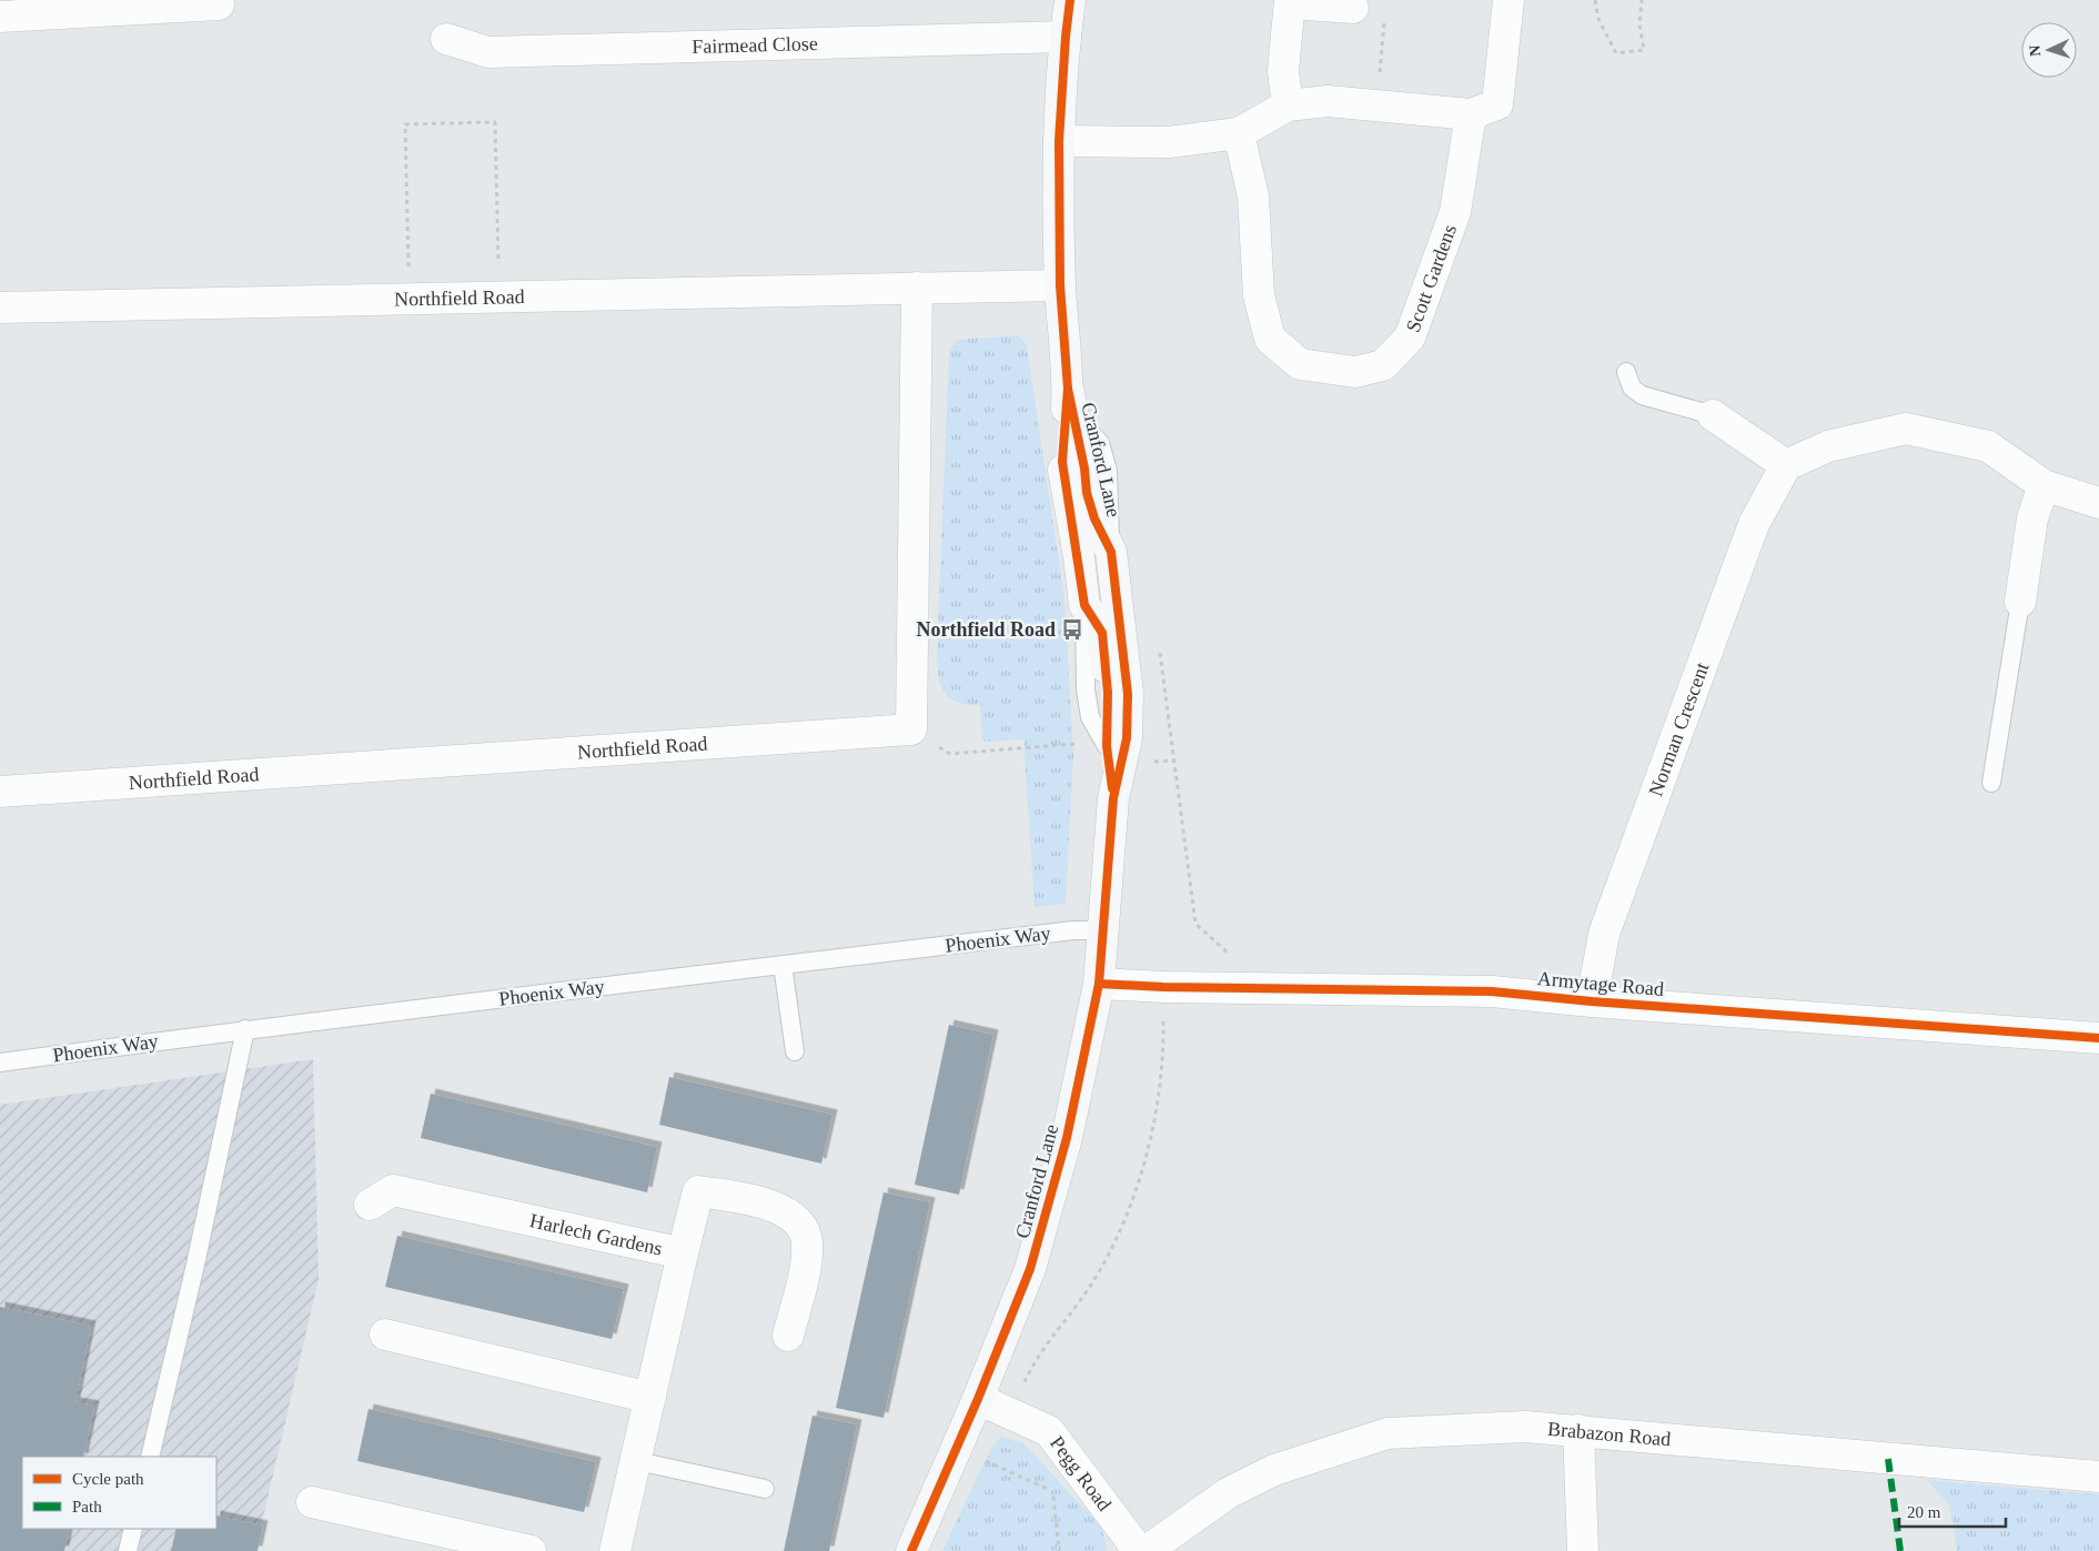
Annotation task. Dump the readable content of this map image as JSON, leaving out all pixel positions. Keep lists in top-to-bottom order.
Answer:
{
  "streets": {
    "street": [
      "Fairmead Close",
      "Scott Gardens",
      "Northfield Road",
      "Cranford Lane",
      "Norman Crescent",
      "Armytage Road",
      "Harlech Gardens",
      "Brabazon Road",
      "Pegg Road"
    ],
    "lane": ["Phoenix Way"]
  },
  "crossings": [
    ["Fairmead Close", "Cranford Lane"],
    ["Northfield Road", "Cranford Lane"],
    ["Cranford Lane", "Phoenix Way"],
    ["Cranford Lane", "Armytage Road"],
    ["Cranford Lane", "Pegg Road"],
    ["Norman Crescent", "Armytage Road"]
  ],
  "places": {
    "bus stop": ["Northfield Road"]
  },
  "legend": ["Cycle path", "Path"],
  "scale_bar": "20 m",
  "north": "left"
}
